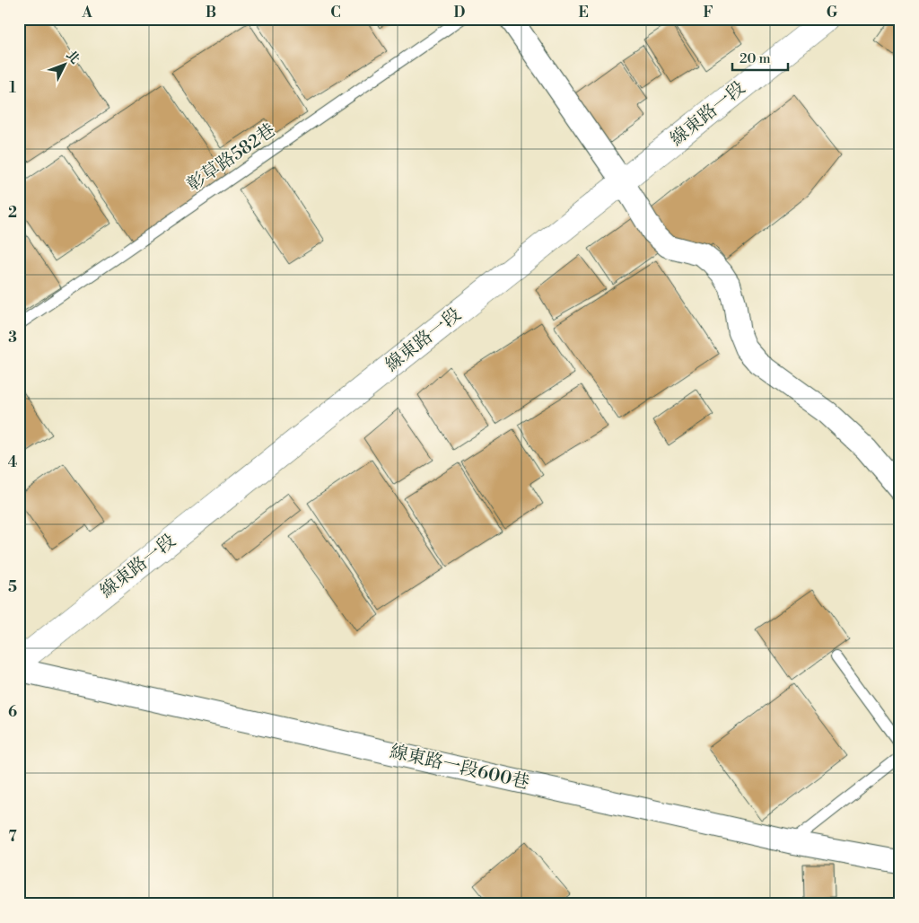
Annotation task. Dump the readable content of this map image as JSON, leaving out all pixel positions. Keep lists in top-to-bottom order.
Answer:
{
  "streets": {
    "main road": ["線東路一段"],
    "street": ["線東路一段600巷"],
    "lane": ["彰草路582巷"]
  },
  "scale_bar": "20 m",
  "north": "top right",
  "grid": {
    "columns": [
      "A",
      "B",
      "C",
      "D",
      "E",
      "F",
      "G"
    ],
    "rows": [
      "1",
      "2",
      "3",
      "4",
      "5",
      "6",
      "7"
    ]
  }
}
